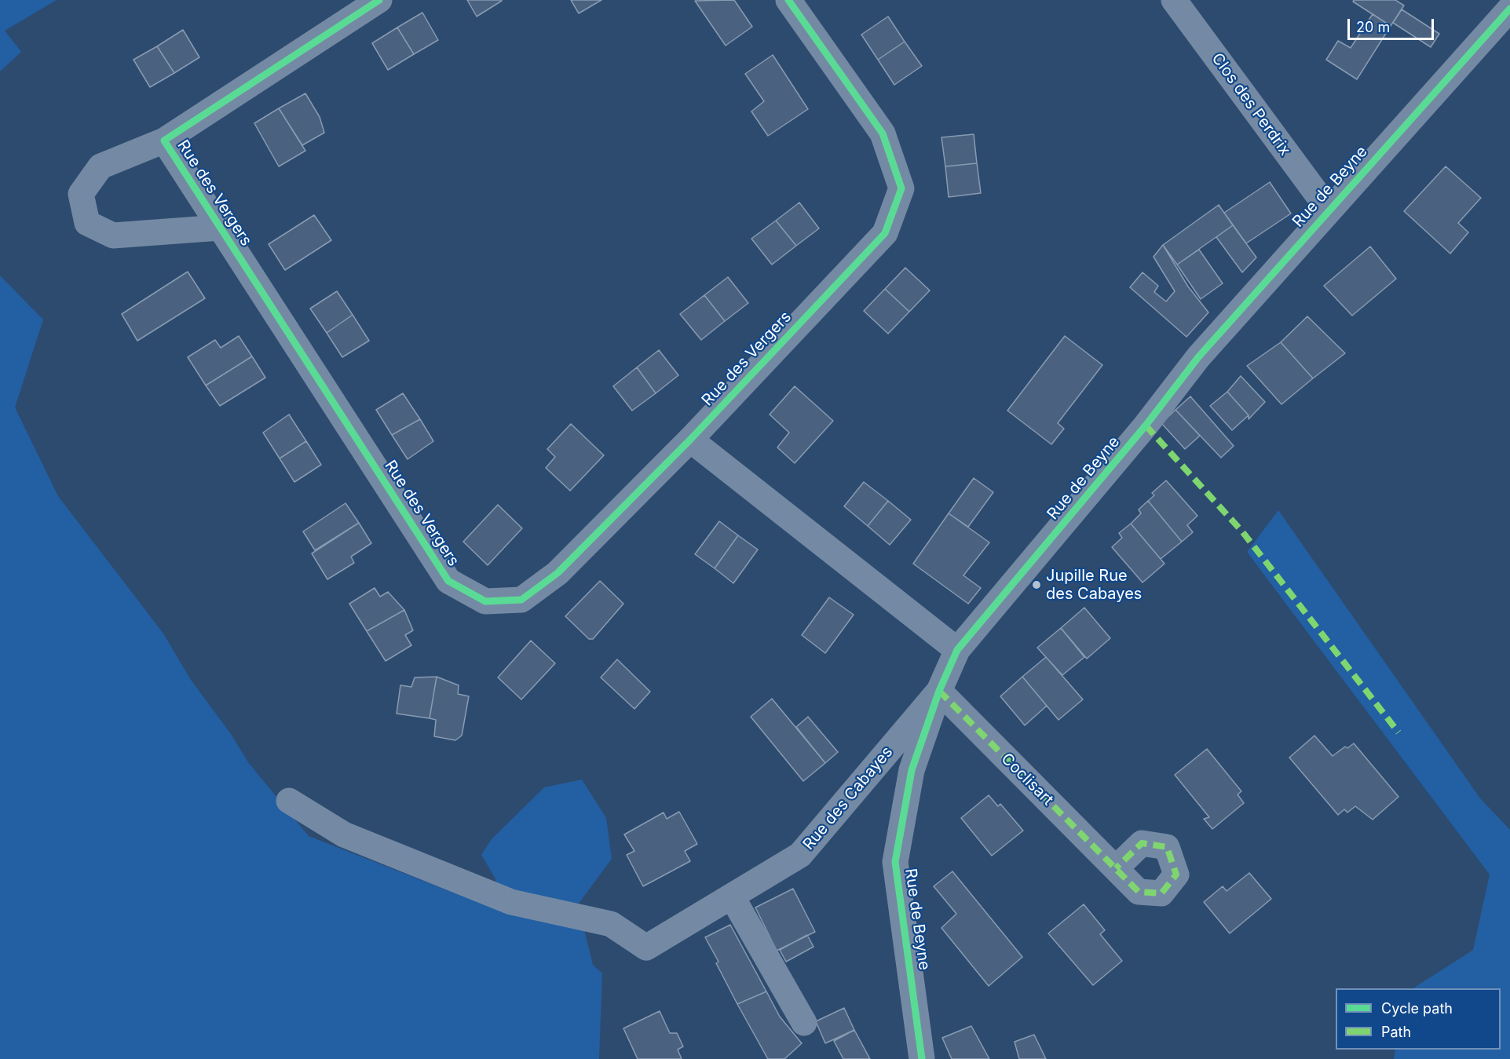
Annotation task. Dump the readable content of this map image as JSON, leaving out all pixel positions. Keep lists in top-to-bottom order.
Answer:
{
  "streets": {
    "street": [
      "Clos des Perdrix",
      "Rue de Beyne",
      "Rue des Vergers",
      "Coclisart",
      "Rue des Cabayes"
    ]
  },
  "crossings": [
    ["Clos des Perdrix", "Rue de Beyne"],
    ["Rue de Beyne", "Coclisart"],
    ["Rue de Beyne", "Rue des Cabayes"],
    ["Coclisart", "Rue des Cabayes"]
  ],
  "places": ["Jupille Rue des Cabayes"],
  "legend": ["Cycle path", "Path"],
  "scale_bar": "20 m"
}
